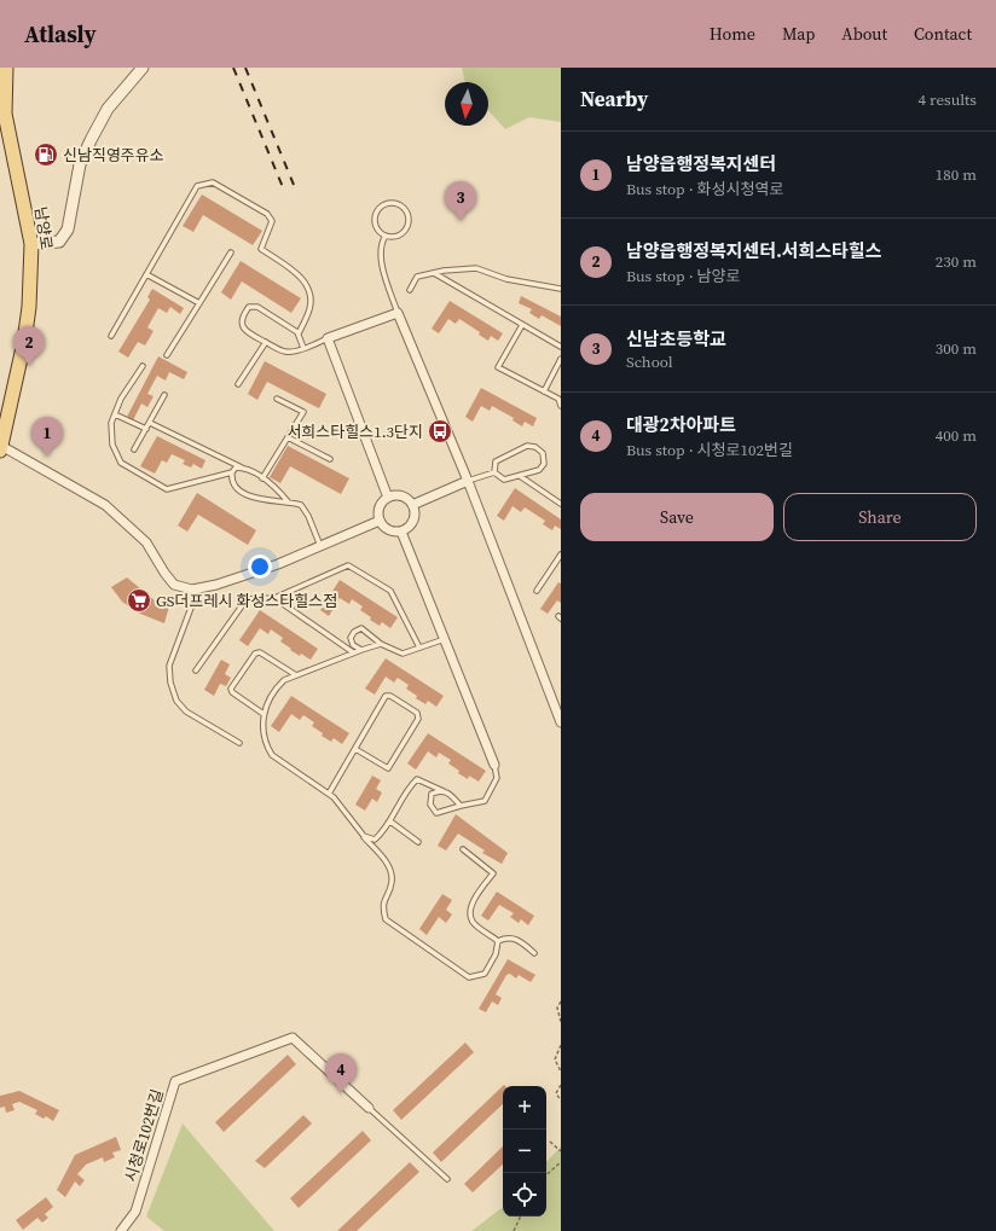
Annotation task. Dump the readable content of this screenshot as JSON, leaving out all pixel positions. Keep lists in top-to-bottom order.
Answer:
{
  "streets": {
    "main road": ["남양로"],
    "street": ["시청로102번길"]
  },
  "places": {
    "fuel station": ["신남직영주유소"],
    "bus stop": ["서희스타힐스1.3단지"],
    "supermarket": ["GS더프레시 화성스타힐스점"]
  },
  "north": "bottom",
  "page": {
    "header": "Atlasly",
    "nav": [
      "Home",
      "Map",
      "About",
      "Contact"
    ],
    "heading": ["Nearby", "4 results"],
    "list": [
      {
        "mark": "1",
        "name": "남양읍행정복지센터",
        "note": "Bus stop · 화성시청역로",
        "value": "180 m"
      },
      {
        "mark": "2",
        "name": "남양읍행정복지센터.서희스타힐스",
        "note": "Bus stop · 남양로",
        "value": "230 m"
      },
      {
        "mark": "3",
        "name": "신남초등학교",
        "note": "School",
        "value": "300 m"
      },
      {
        "mark": "4",
        "name": "대광2차아파트",
        "note": "Bus stop · 시청로102번길",
        "value": "400 m"
      }
    ],
    "pins": [
      "3",
      "2",
      "1",
      "4"
    ],
    "buttons": ["Save", "Share"],
    "map_buttons": ["+", "−"]
  }
}
